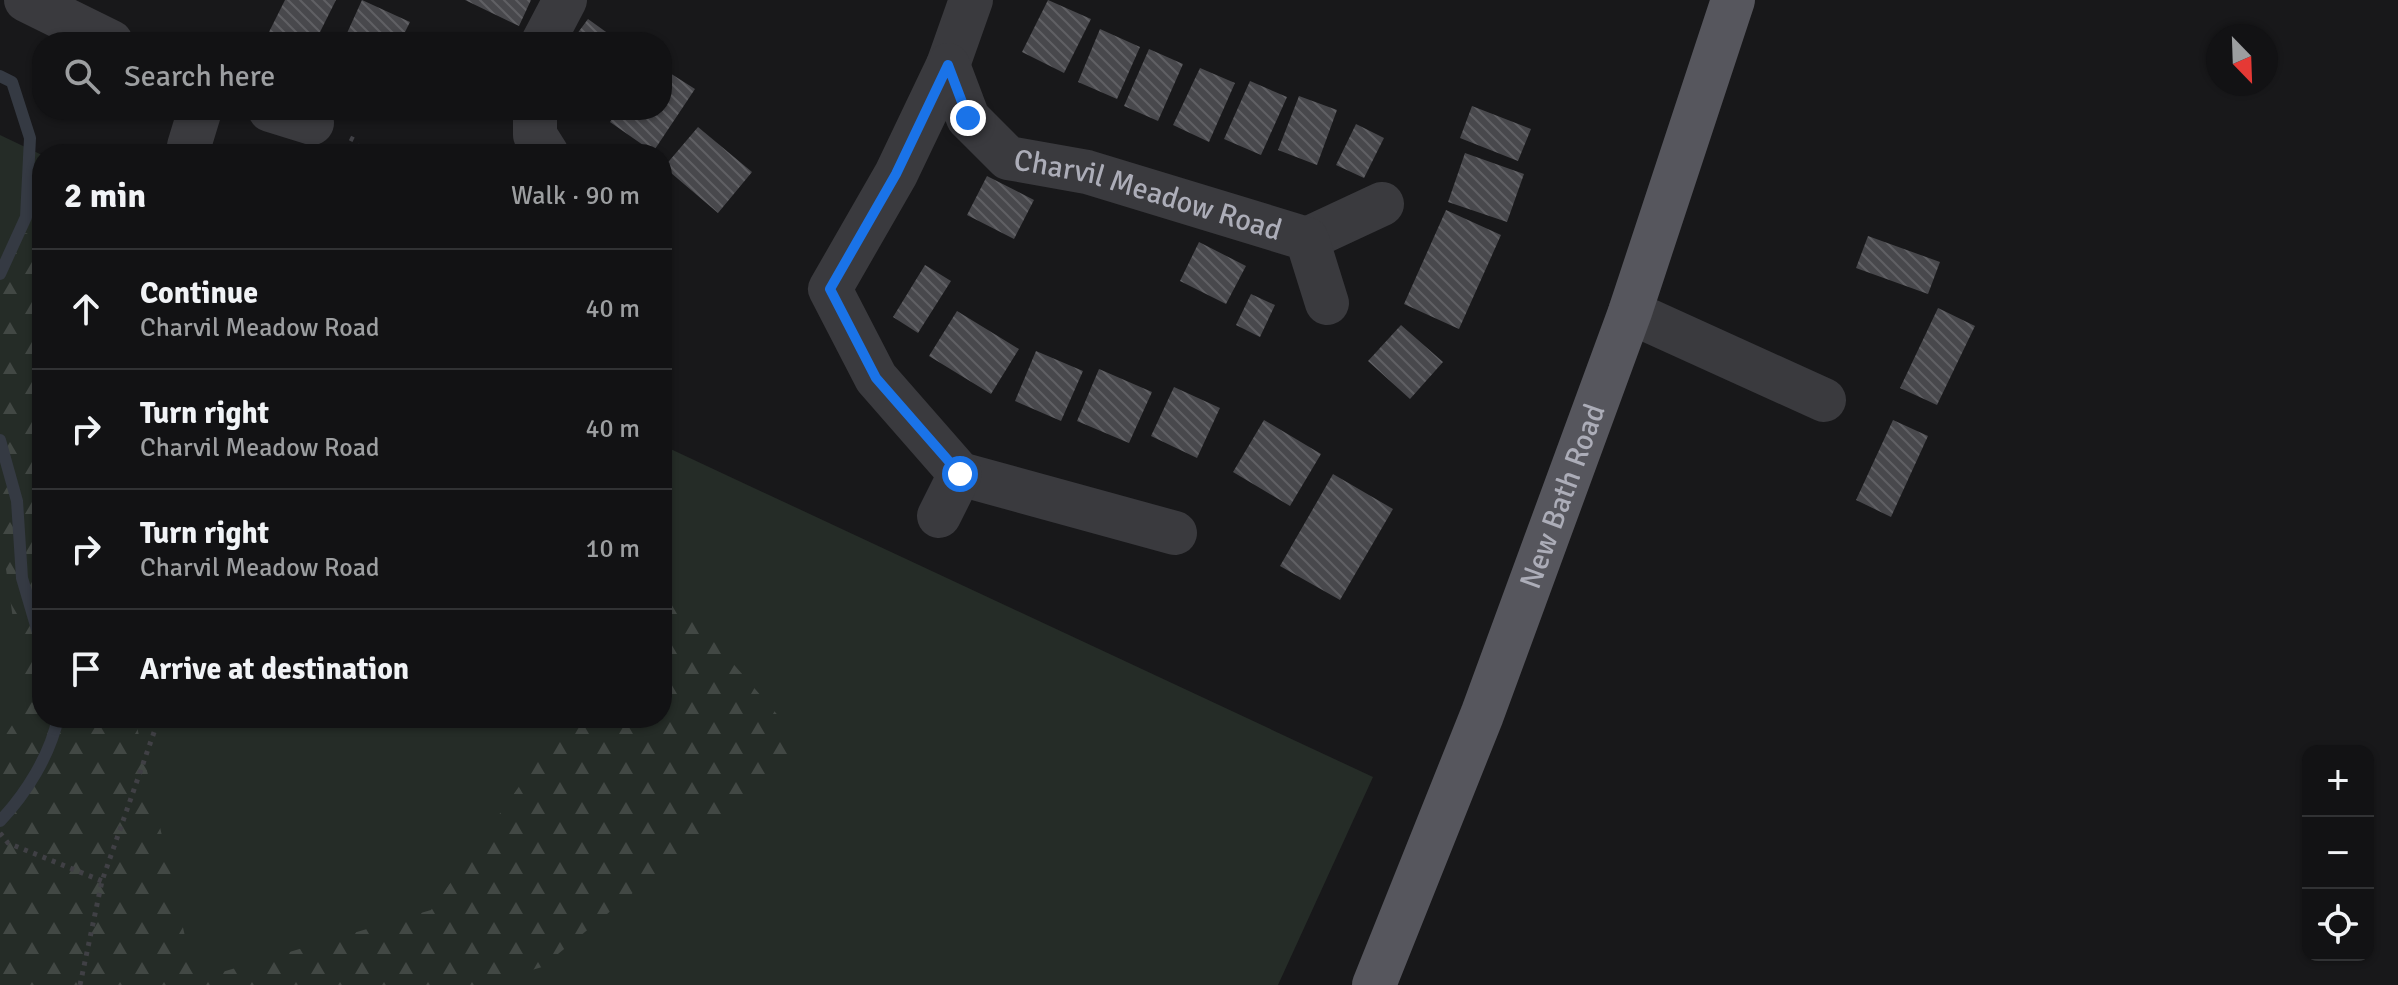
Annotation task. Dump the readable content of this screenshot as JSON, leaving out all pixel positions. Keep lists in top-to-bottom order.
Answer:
{
  "streets": {
    "main road": ["New Bath Road"],
    "street": ["Charvil Meadow Road"]
  },
  "north": "bottom right",
  "page": {
    "search": "Search here",
    "heading": ["2 min", "Walk · 90 m"],
    "list": [
      ["Continue", "Charvil Meadow Road", "40 m"],
      ["Turn right", "Charvil Meadow Road", "40 m"],
      ["Turn right", "Charvil Meadow Road", "10 m"],
      "Arrive at destination"
    ],
    "map_buttons": ["+", "−"]
  }
}
